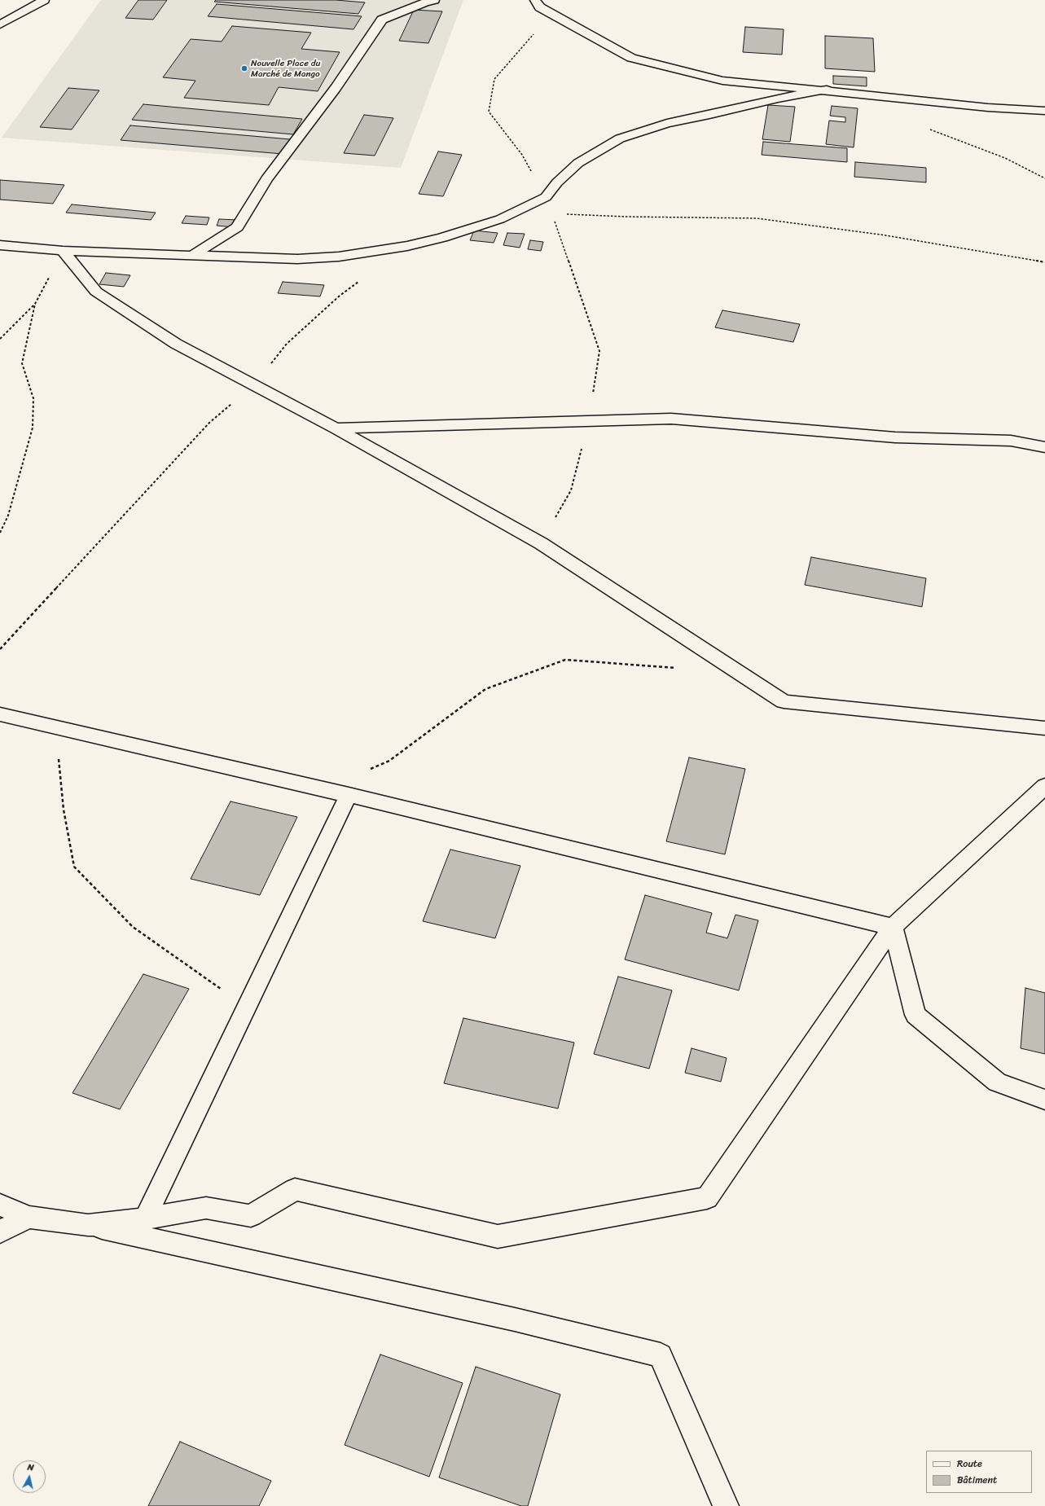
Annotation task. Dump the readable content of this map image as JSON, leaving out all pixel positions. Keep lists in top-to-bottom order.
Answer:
{
  "places": ["Nouvelle Place du Marché de Mango"],
  "legend": ["Route", "Bâtiment"],
  "north": "top"
}
